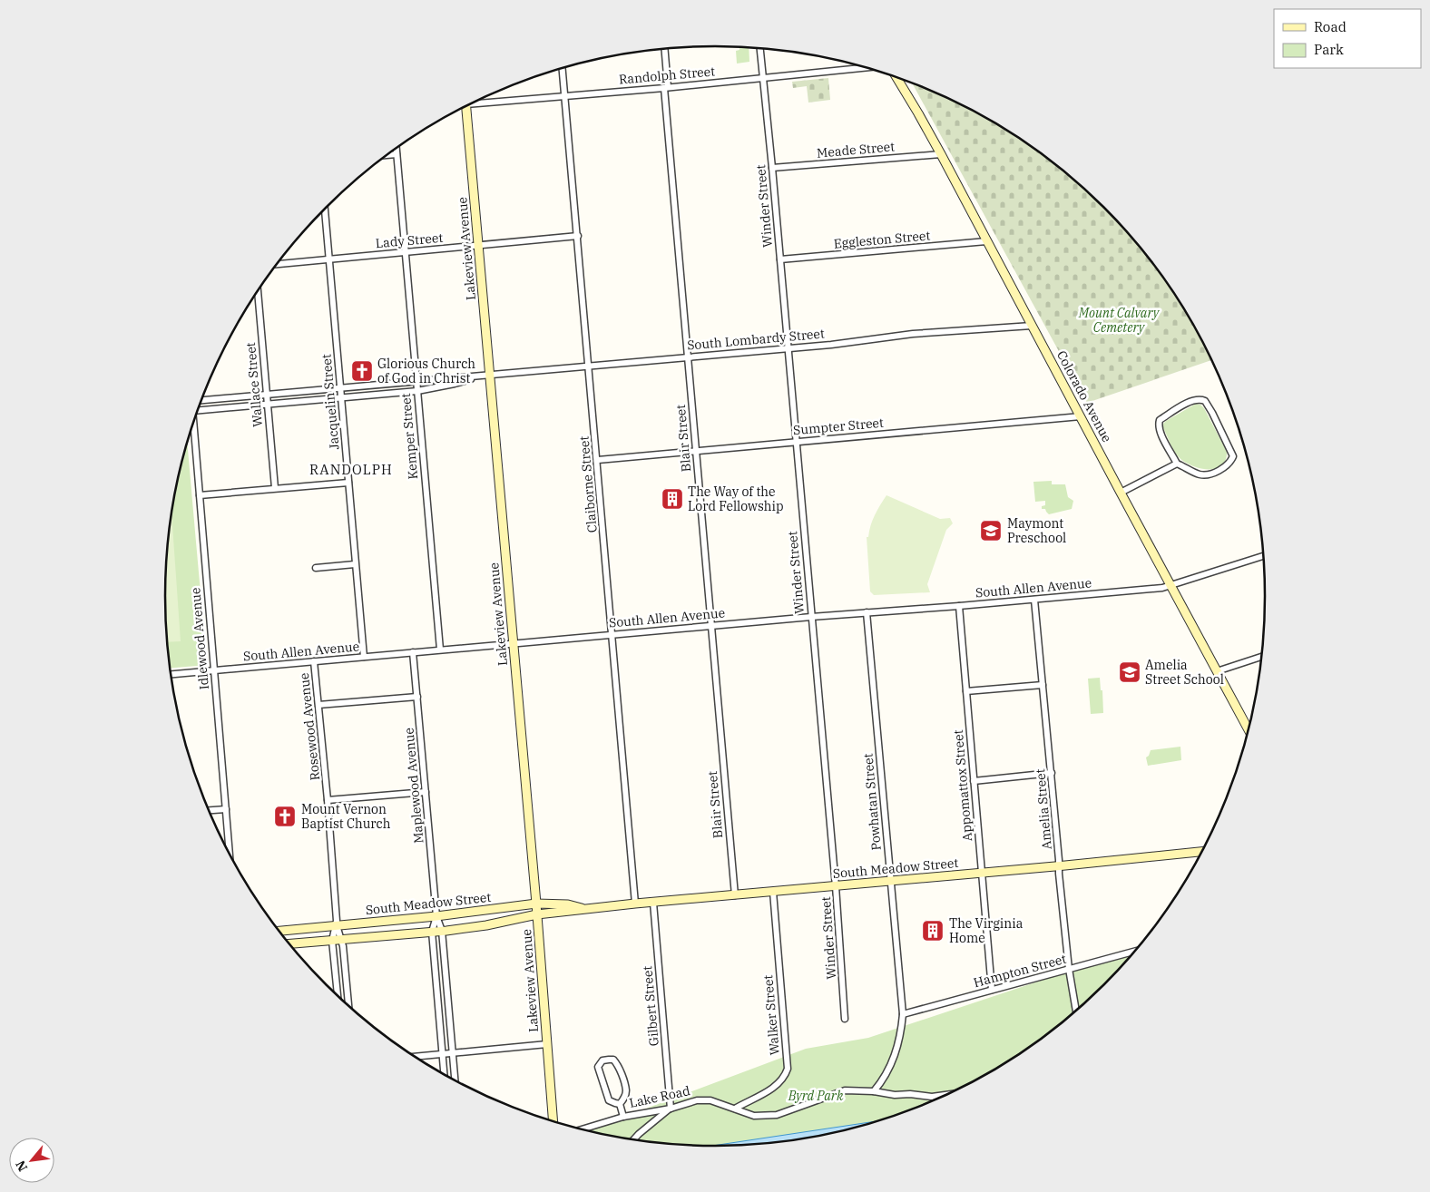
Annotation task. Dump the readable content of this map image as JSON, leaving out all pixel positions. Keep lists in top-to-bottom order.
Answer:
{
  "streets": {
    "street": [
      "Randolph Street",
      "Meade Street",
      "Winder Street",
      "Eggleston Street",
      "Lady Street",
      "Lakeview Avenue",
      "South Lombardy Street",
      "Wallace Street",
      "Colorado Avenue",
      "Jacquelin Street",
      "Sumpter Street",
      "Kemper Street",
      "Blair Street",
      "Claiborne Street",
      "South Allen Avenue",
      "Idlewood Avenue",
      "Rosewood Avenue",
      "Maplewood Avenue",
      "Appomattox Street",
      "Powhatan Street",
      "Amelia Street",
      "South Meadow Street",
      "Hampton Street",
      "Gilbert Street",
      "Walker Street",
      "Lake Road"
    ]
  },
  "crossings": [
    ["Randolph Street", "Winder Street"],
    ["Randolph Street", "Blair Street"],
    ["Randolph Street", "Claiborne Street"],
    ["Meade Street", "Winder Street"],
    ["Meade Street", "Colorado Avenue"],
    ["Winder Street", "Eggleston Street"],
    ["Winder Street", "South Lombardy Street"],
    ["Winder Street", "Sumpter Street"],
    ["Winder Street", "South Allen Avenue"],
    ["Winder Street", "South Meadow Street"],
    ["Eggleston Street", "Colorado Avenue"],
    ["Lady Street", "Lakeview Avenue"],
    ["Lady Street", "Jacquelin Street"],
    ["Lady Street", "Kemper Street"],
    ["Lady Street", "Claiborne Street"],
    ["Lakeview Avenue", "South Lombardy Street"],
    ["Lakeview Avenue", "South Allen Avenue"],
    ["Lakeview Avenue", "South Meadow Street"],
    ["South Lombardy Street", "Wallace Street"],
    ["South Lombardy Street", "Colorado Avenue"],
    ["South Lombardy Street", "Jacquelin Street"],
    ["South Lombardy Street", "Kemper Street"],
    ["South Lombardy Street", "Blair Street"],
    ["South Lombardy Street", "Claiborne Street"],
    ["Colorado Avenue", "Sumpter Street"],
    ["Colorado Avenue", "South Allen Avenue"],
    ["Jacquelin Street", "South Allen Avenue"],
    ["Sumpter Street", "Blair Street"],
    ["Sumpter Street", "Claiborne Street"],
    ["Kemper Street", "South Allen Avenue"],
    ["Blair Street", "South Allen Avenue"],
    ["Blair Street", "South Meadow Street"],
    ["Claiborne Street", "South Allen Avenue"],
    ["Claiborne Street", "South Meadow Street"],
    ["South Allen Avenue", "Idlewood Avenue"],
    ["South Allen Avenue", "Rosewood Avenue"],
    ["South Allen Avenue", "Maplewood Avenue"],
    ["South Allen Avenue", "Appomattox Street"],
    ["South Allen Avenue", "Powhatan Street"],
    ["South Allen Avenue", "Amelia Street"],
    ["Rosewood Avenue", "South Meadow Street"],
    ["Maplewood Avenue", "South Meadow Street"],
    ["Appomattox Street", "South Meadow Street"],
    ["Appomattox Street", "Hampton Street"],
    ["Powhatan Street", "South Meadow Street"],
    ["Powhatan Street", "Hampton Street"],
    ["Powhatan Street", "Lake Road"],
    ["Amelia Street", "South Meadow Street"],
    ["Amelia Street", "Hampton Street"],
    ["South Meadow Street", "Gilbert Street"],
    ["South Meadow Street", "Walker Street"],
    ["Gilbert Street", "Lake Road"],
    ["Walker Street", "Lake Road"]
  ],
  "districts": ["RANDOLPH"],
  "parks": ["Mount Calvary Cemetery", "Byrd Park"],
  "places": {
    "church": ["Glorious Church of God in Christ", "Mount Vernon Baptist Church"],
    "building": ["The Way of the Lord Fellowship", "The Virginia Home"],
    "school or university": ["Maymont Preschool", "Amelia Street School"]
  },
  "legend": ["Road", "Park"],
  "north": "bottom left"
}
